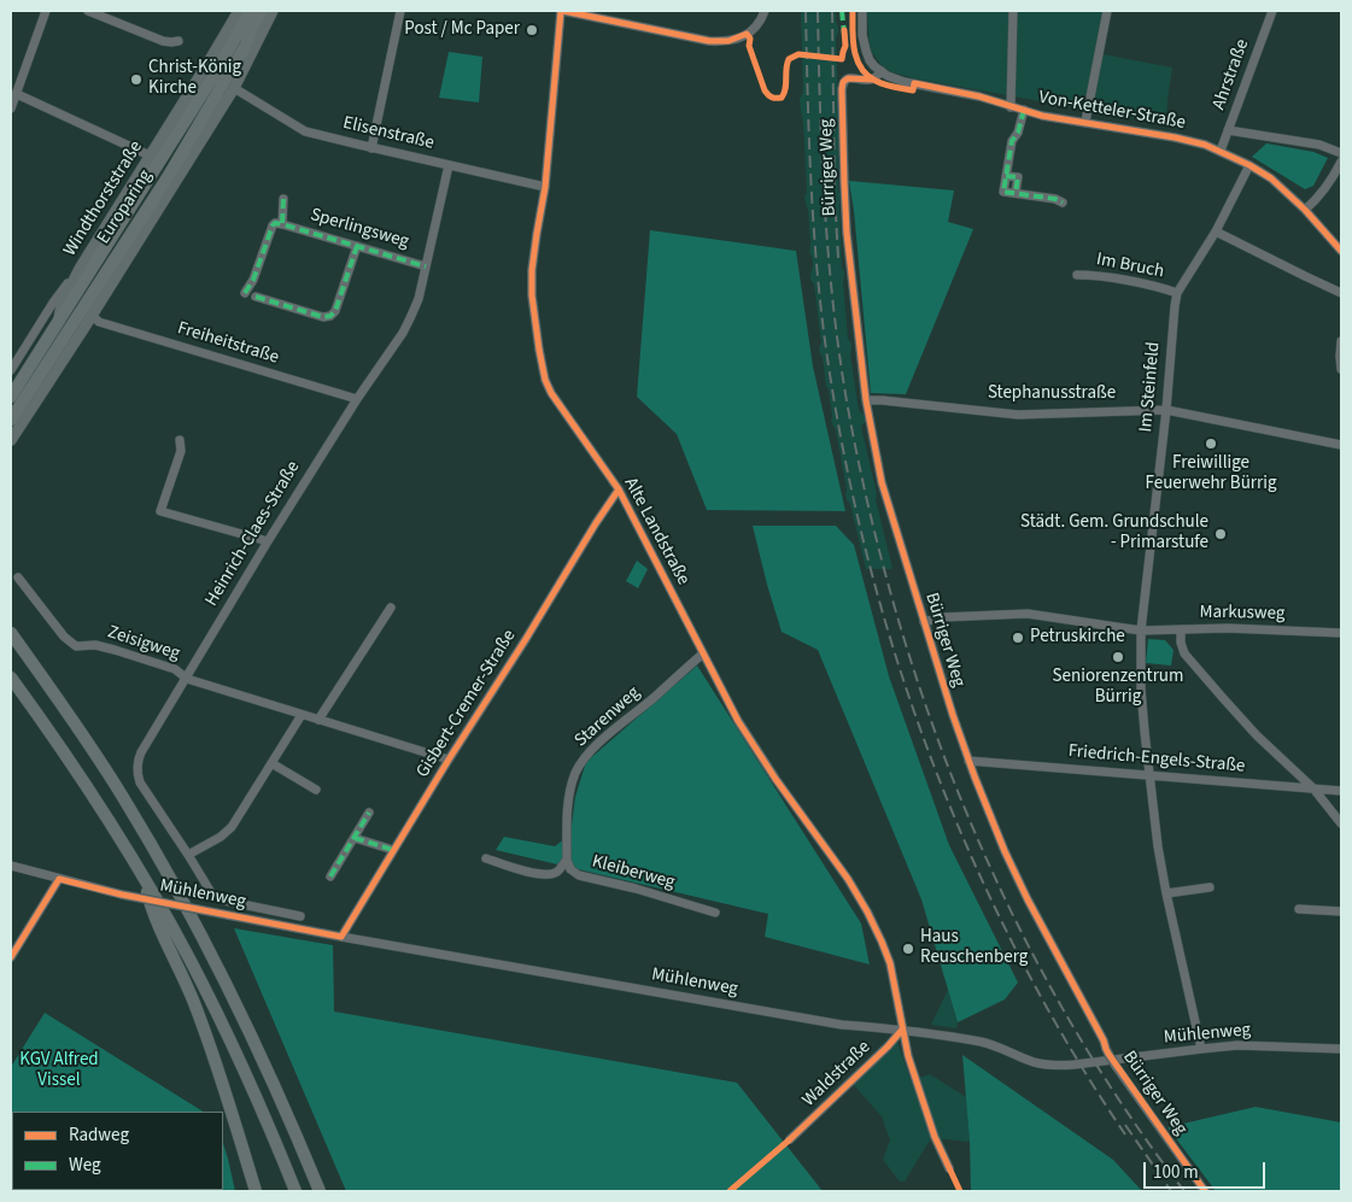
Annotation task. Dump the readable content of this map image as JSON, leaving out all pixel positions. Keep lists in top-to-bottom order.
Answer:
{
  "streets": {
    "highway": ["Europaring"],
    "main road": ["Windthorststraße"],
    "street": [
      "Ahrstraße",
      "Von-Ketteler-Straße",
      "Elisenstraße",
      "Bürriger Weg",
      "Sperlingsweg",
      "Im Bruch",
      "Freiheitstraße",
      "Im Steinfeld",
      "Stephanusstraße",
      "Alte Landstraße",
      "Heinrich-Claes-Straße",
      "Markusweg",
      "Zeisigweg",
      "Gisbert-Cremer-Straße",
      "Starenweg",
      "Friedrich-Engels-Straße",
      "Kleiberweg",
      "Mühlenweg",
      "Waldstraße"
    ]
  },
  "crossings": [
    ["Ahrstraße", "Von-Ketteler-Straße"],
    ["Von-Ketteler-Straße", "Bürriger Weg"],
    ["Von-Ketteler-Straße", "Im Steinfeld"],
    ["Elisenstraße", "Alte Landstraße"],
    ["Elisenstraße", "Heinrich-Claes-Straße"],
    ["Bürriger Weg", "Stephanusstraße"],
    ["Bürriger Weg", "Markusweg"],
    ["Bürriger Weg", "Friedrich-Engels-Straße"],
    ["Sperlingsweg", "Heinrich-Claes-Straße"],
    ["Im Bruch", "Im Steinfeld"],
    ["Freiheitstraße", "Heinrich-Claes-Straße"],
    ["Im Steinfeld", "Stephanusstraße"],
    ["Im Steinfeld", "Markusweg"],
    ["Im Steinfeld", "Friedrich-Engels-Straße"],
    ["Im Steinfeld", "Mühlenweg"],
    ["Alte Landstraße", "Gisbert-Cremer-Straße"],
    ["Alte Landstraße", "Starenweg"],
    ["Alte Landstraße", "Mühlenweg"],
    ["Alte Landstraße", "Waldstraße"],
    ["Heinrich-Claes-Straße", "Zeisigweg"],
    ["Heinrich-Claes-Straße", "Mühlenweg"],
    ["Zeisigweg", "Gisbert-Cremer-Straße"],
    ["Gisbert-Cremer-Straße", "Mühlenweg"],
    ["Starenweg", "Kleiberweg"],
    ["Mühlenweg", "Waldstraße"]
  ],
  "parks": ["KGV Alfred Vissel"],
  "places": [
    "Post / Mc Paper",
    "Christ-König Kirche",
    "Freiwillige Feuerwehr Bürrig",
    "Städt. Gem. Grundschule - Primarstufe",
    "Petruskirche",
    "Seniorenzentrum Bürrig",
    "Haus Reuschenberg"
  ],
  "legend": ["Radweg", "Weg"],
  "scale_bar": "100 m"
}
